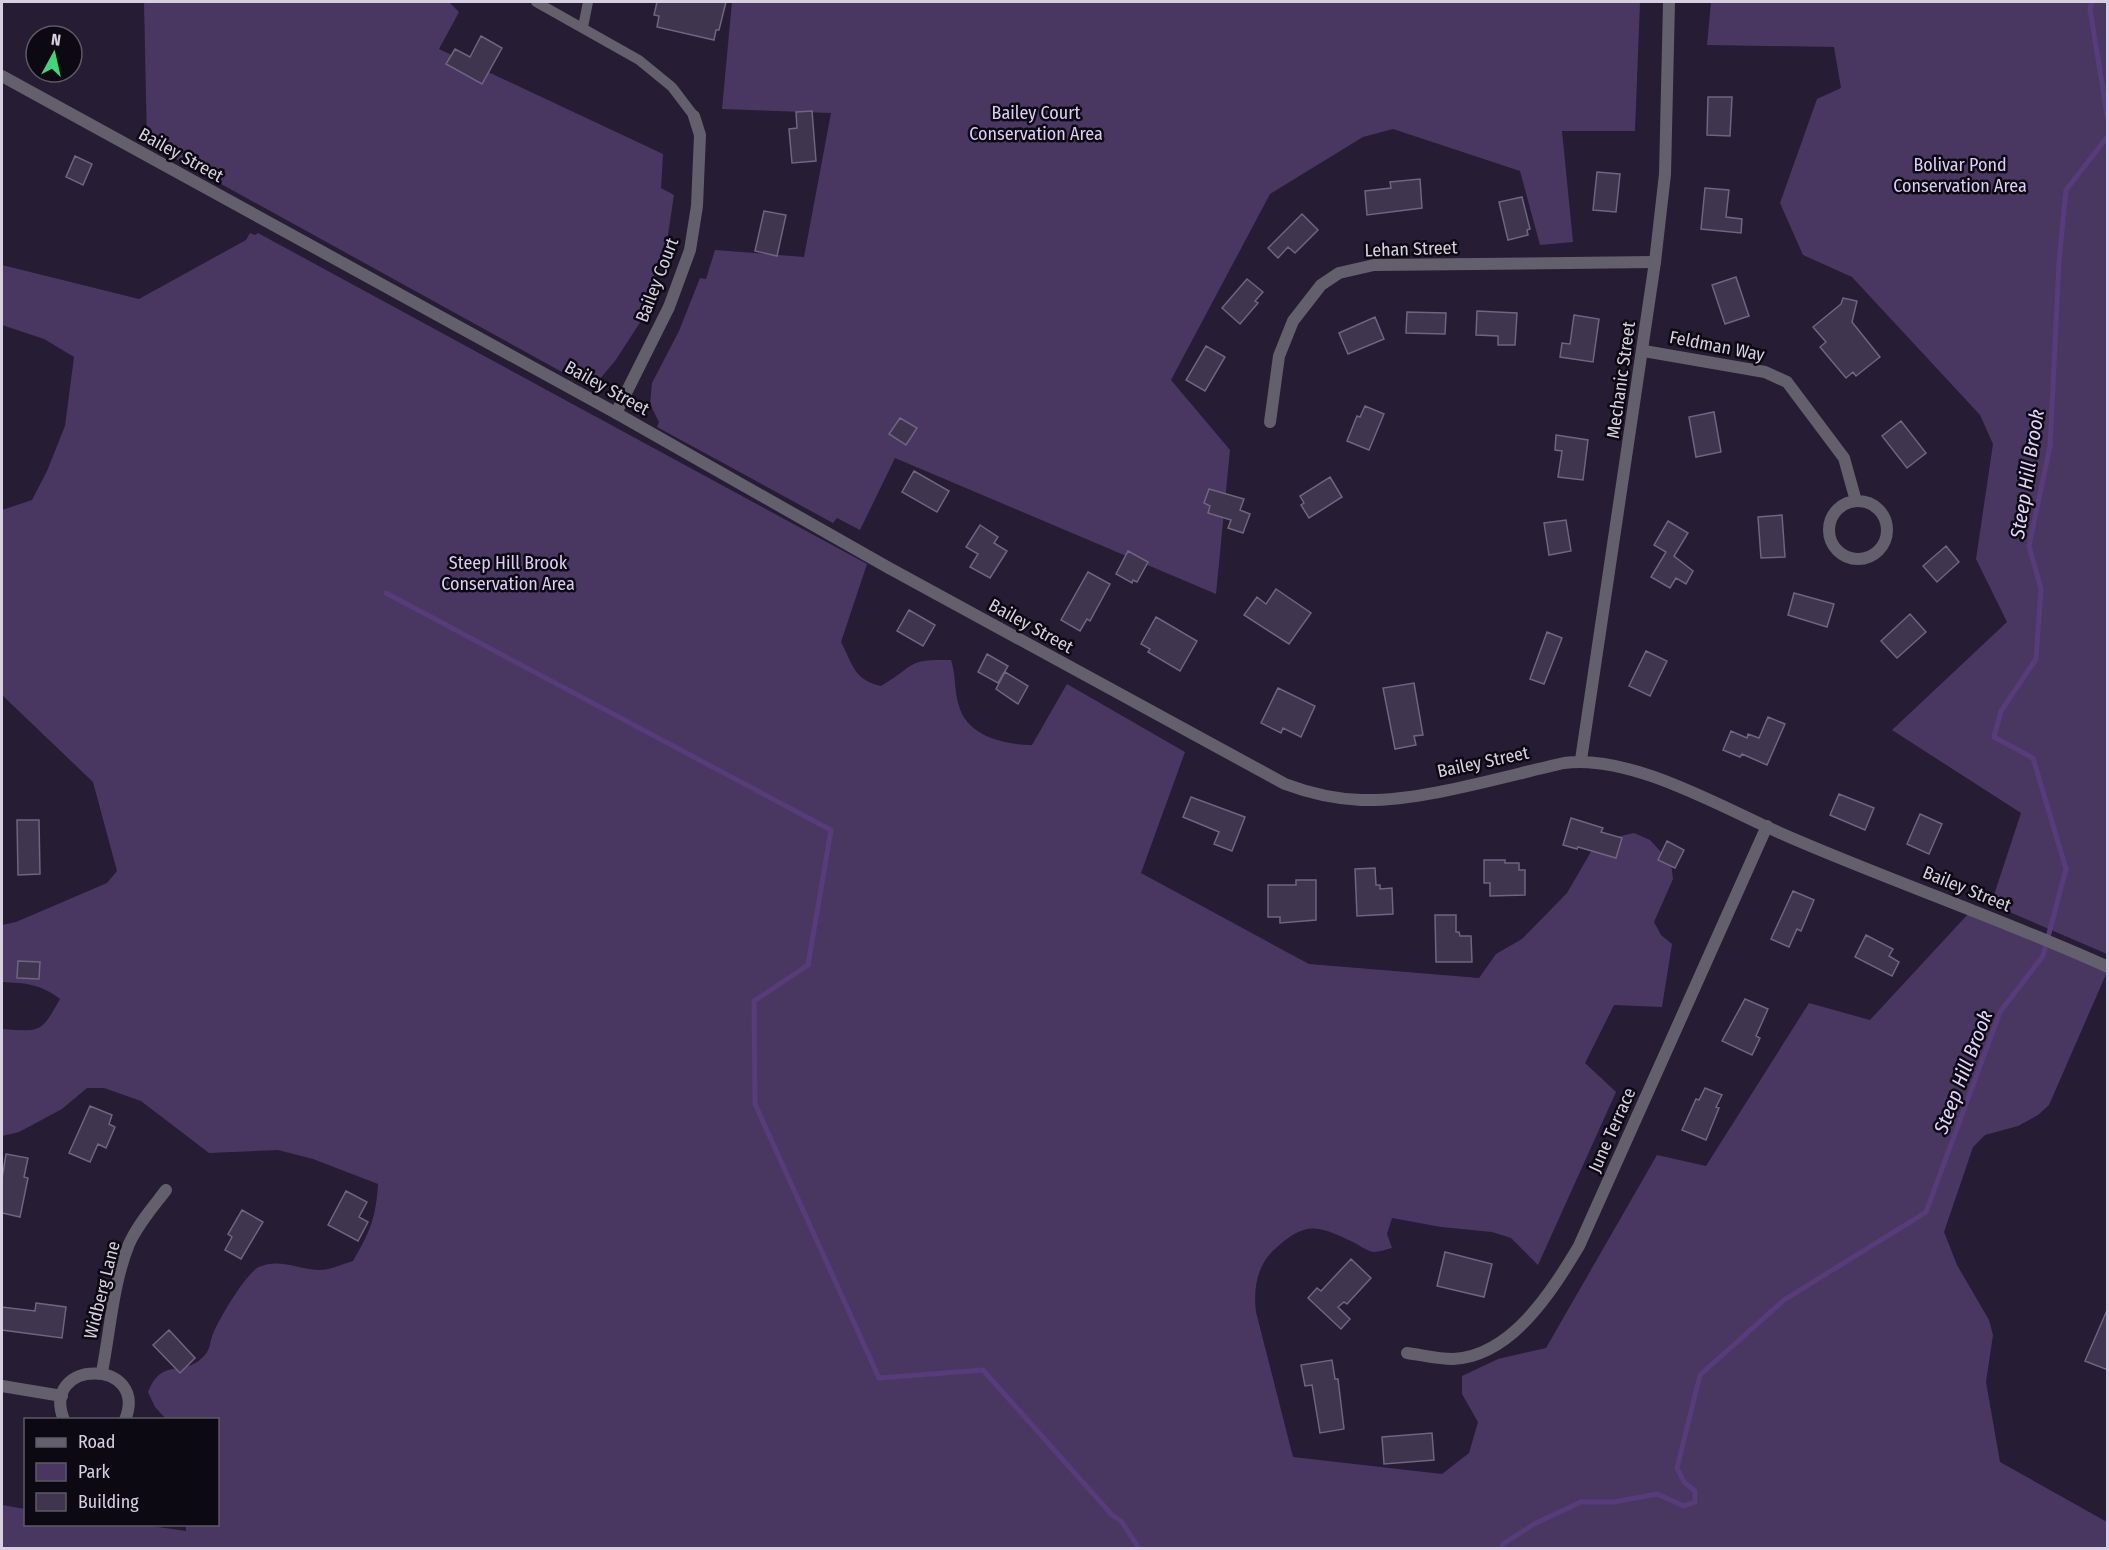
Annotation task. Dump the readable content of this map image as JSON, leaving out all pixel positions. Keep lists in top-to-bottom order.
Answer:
{
  "streets": {
    "street": [
      "Bailey Street",
      "Lehan Street",
      "Bailey Court",
      "Feldman Way",
      "Mechanic Street",
      "June Terrace",
      "Widberg Lane"
    ]
  },
  "crossings": [
    ["Bailey Street", "Bailey Court"],
    ["Bailey Street", "Mechanic Street"],
    ["Bailey Street", "June Terrace"],
    ["Lehan Street", "Mechanic Street"],
    ["Feldman Way", "Mechanic Street"]
  ],
  "water": ["Steep Hill Brook"],
  "parks": ["Bailey Court Conservation Area", "Bolivar Pond Conservation Area", "Steep Hill Brook Conservation Area"],
  "legend": ["Road", "Park", "Building"],
  "north": "top"
}
